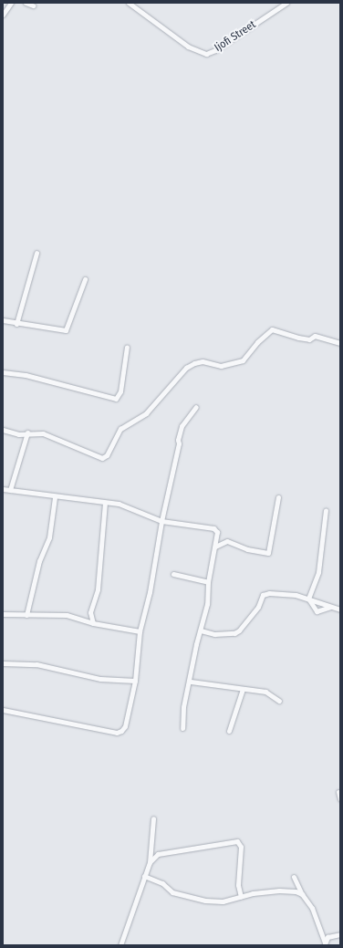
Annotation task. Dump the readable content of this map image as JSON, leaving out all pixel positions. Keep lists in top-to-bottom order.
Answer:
{
  "streets": {
    "street": ["Ijofi Street"]
  }
}
